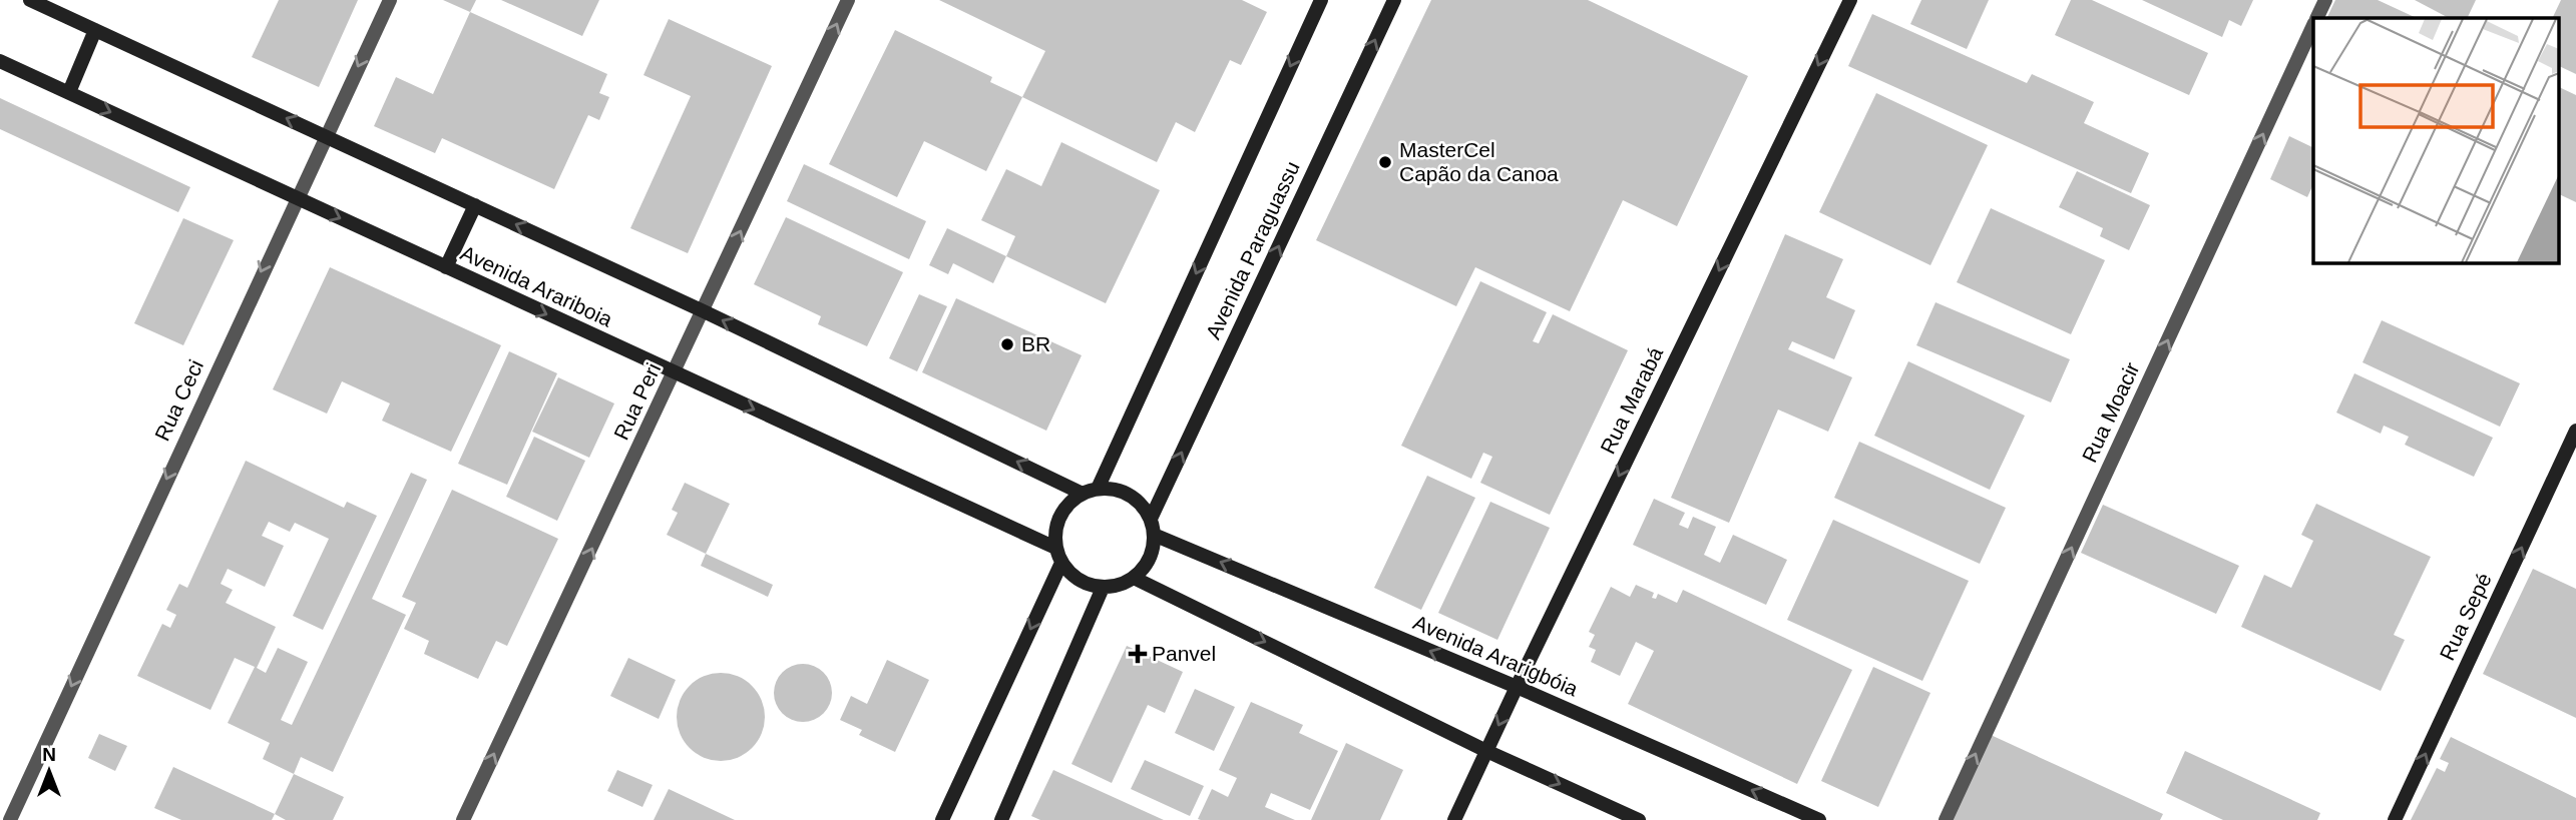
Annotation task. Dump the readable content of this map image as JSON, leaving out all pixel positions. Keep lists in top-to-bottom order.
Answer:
{
  "streets": {
    "main road": [
      "Avenida Paraguassu",
      "Avenida Arariboia",
      "Rua Marabá",
      "Rua Sepé",
      "Avenida Ararigbóia"
    ],
    "street": ["Rua Ceci", "Rua Peri", "Rua Moacir"]
  },
  "crossings": [
    ["Avenida Paraguassu", "Avenida Arariboia"],
    ["Avenida Paraguassu", "Avenida Ararigbóia"],
    ["Avenida Arariboia", "Rua Ceci"],
    ["Avenida Arariboia", "Rua Peri"],
    ["Avenida Arariboia", "Avenida Ararigbóia"],
    ["Rua Marabá", "Avenida Ararigbóia"]
  ],
  "one_way": [
    "Rua Ceci",
    "Rua Marabá",
    "Rua Peri",
    "Rua Moacir",
    "Rua Sepé"
  ],
  "places": {
    "other": ["MasterCel Capão da Canoa", "BR"],
    "health": ["Panvel"]
  },
  "north": "top"
}
